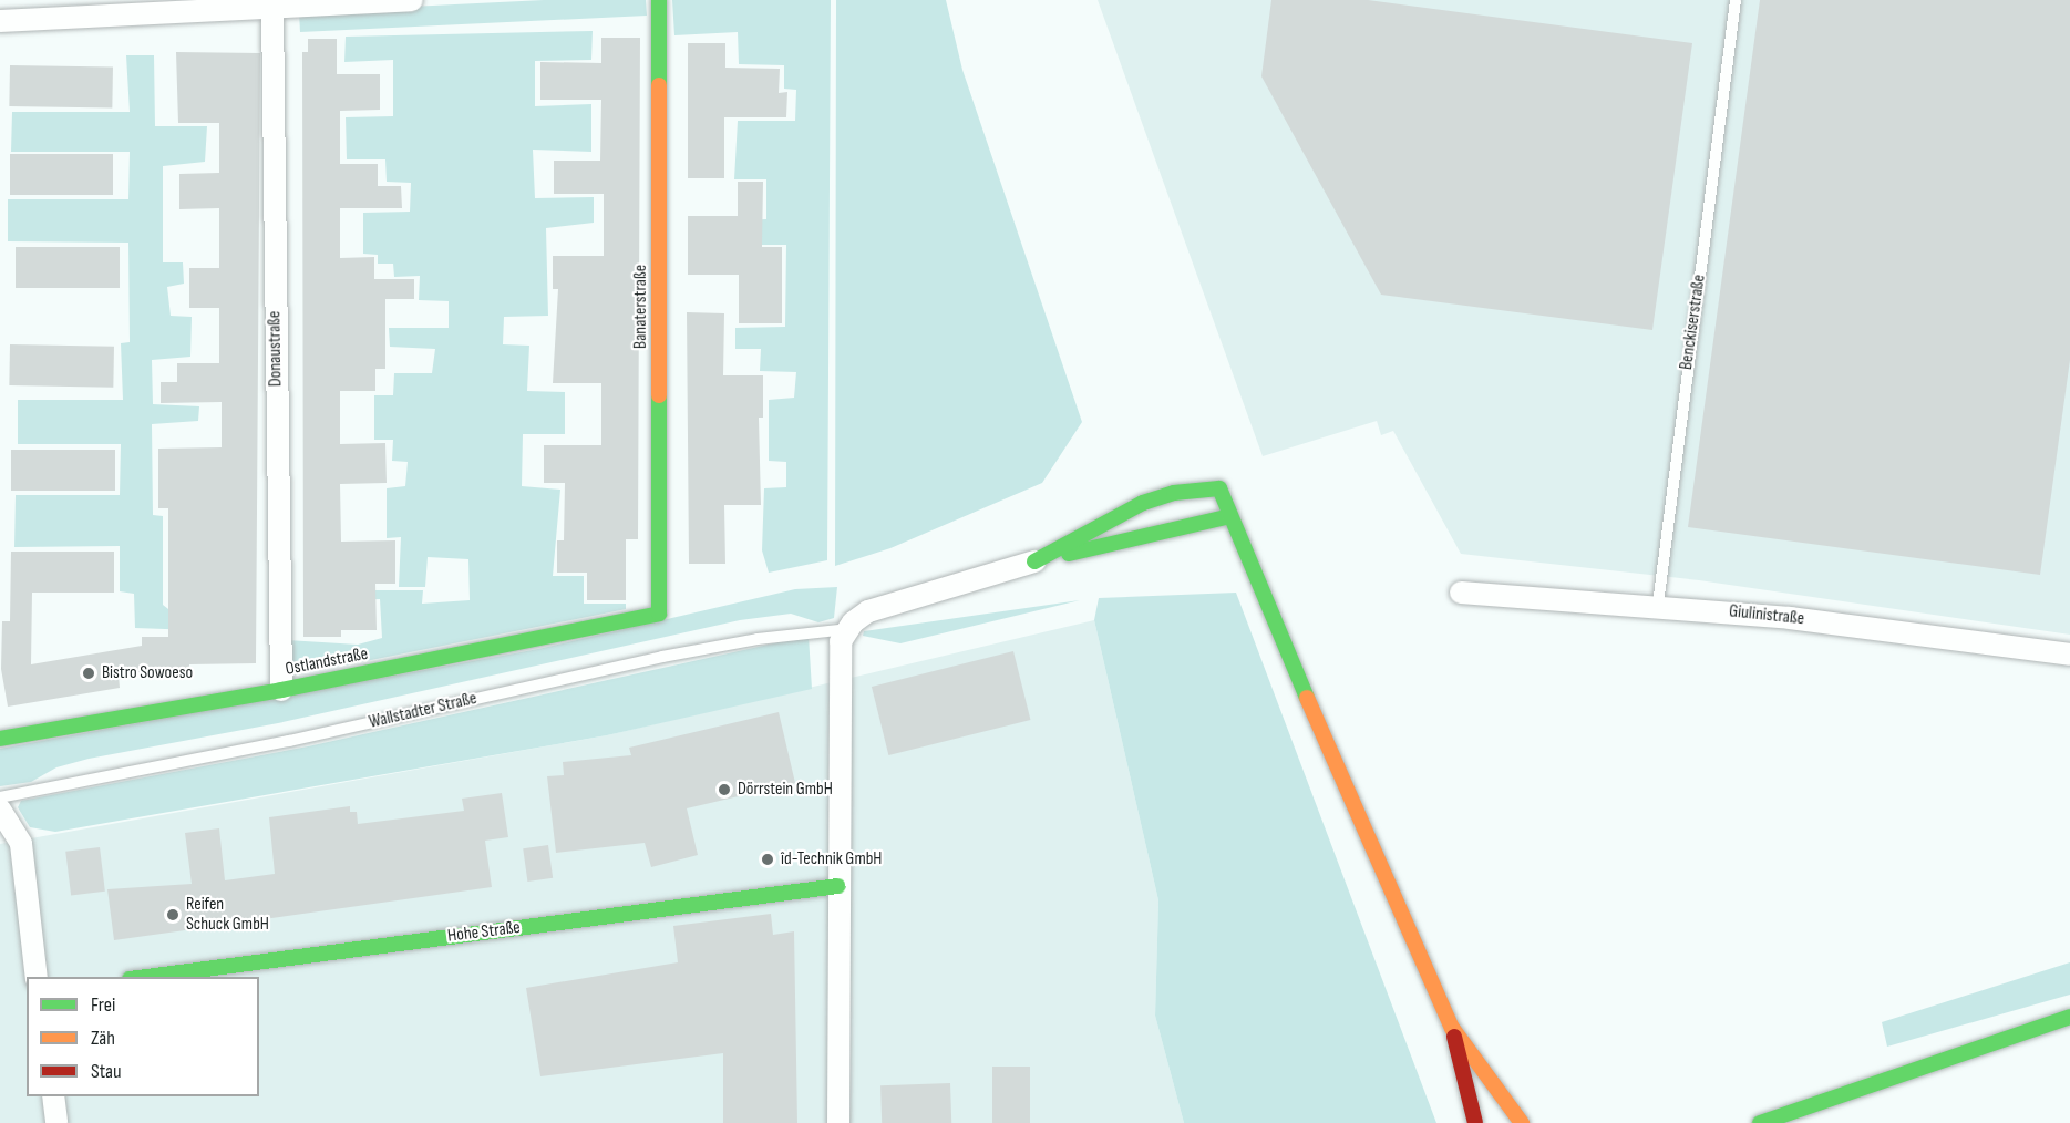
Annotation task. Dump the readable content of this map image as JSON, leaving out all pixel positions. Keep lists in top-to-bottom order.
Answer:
{
  "streets": {
    "street": [
      "Banaterstraße",
      "Donaustraße",
      "Giulinistraße",
      "Ostlandstraße",
      "Hohe Straße"
    ],
    "lane": ["Benckiserstraße", "Wallstadter Straße"]
  },
  "crossings": [
    ["Banaterstraße", "Ostlandstraße"],
    ["Benckiserstraße", "Giulinistraße"],
    ["Donaustraße", "Ostlandstraße"]
  ],
  "places": [
    "Bistro Sowoeso",
    "Dörrstein GmbH",
    "îd-Technik GmbH",
    "Reifen Schuck GmbH"
  ],
  "legend": ["Frei", "Zäh", "Stau"]
}
